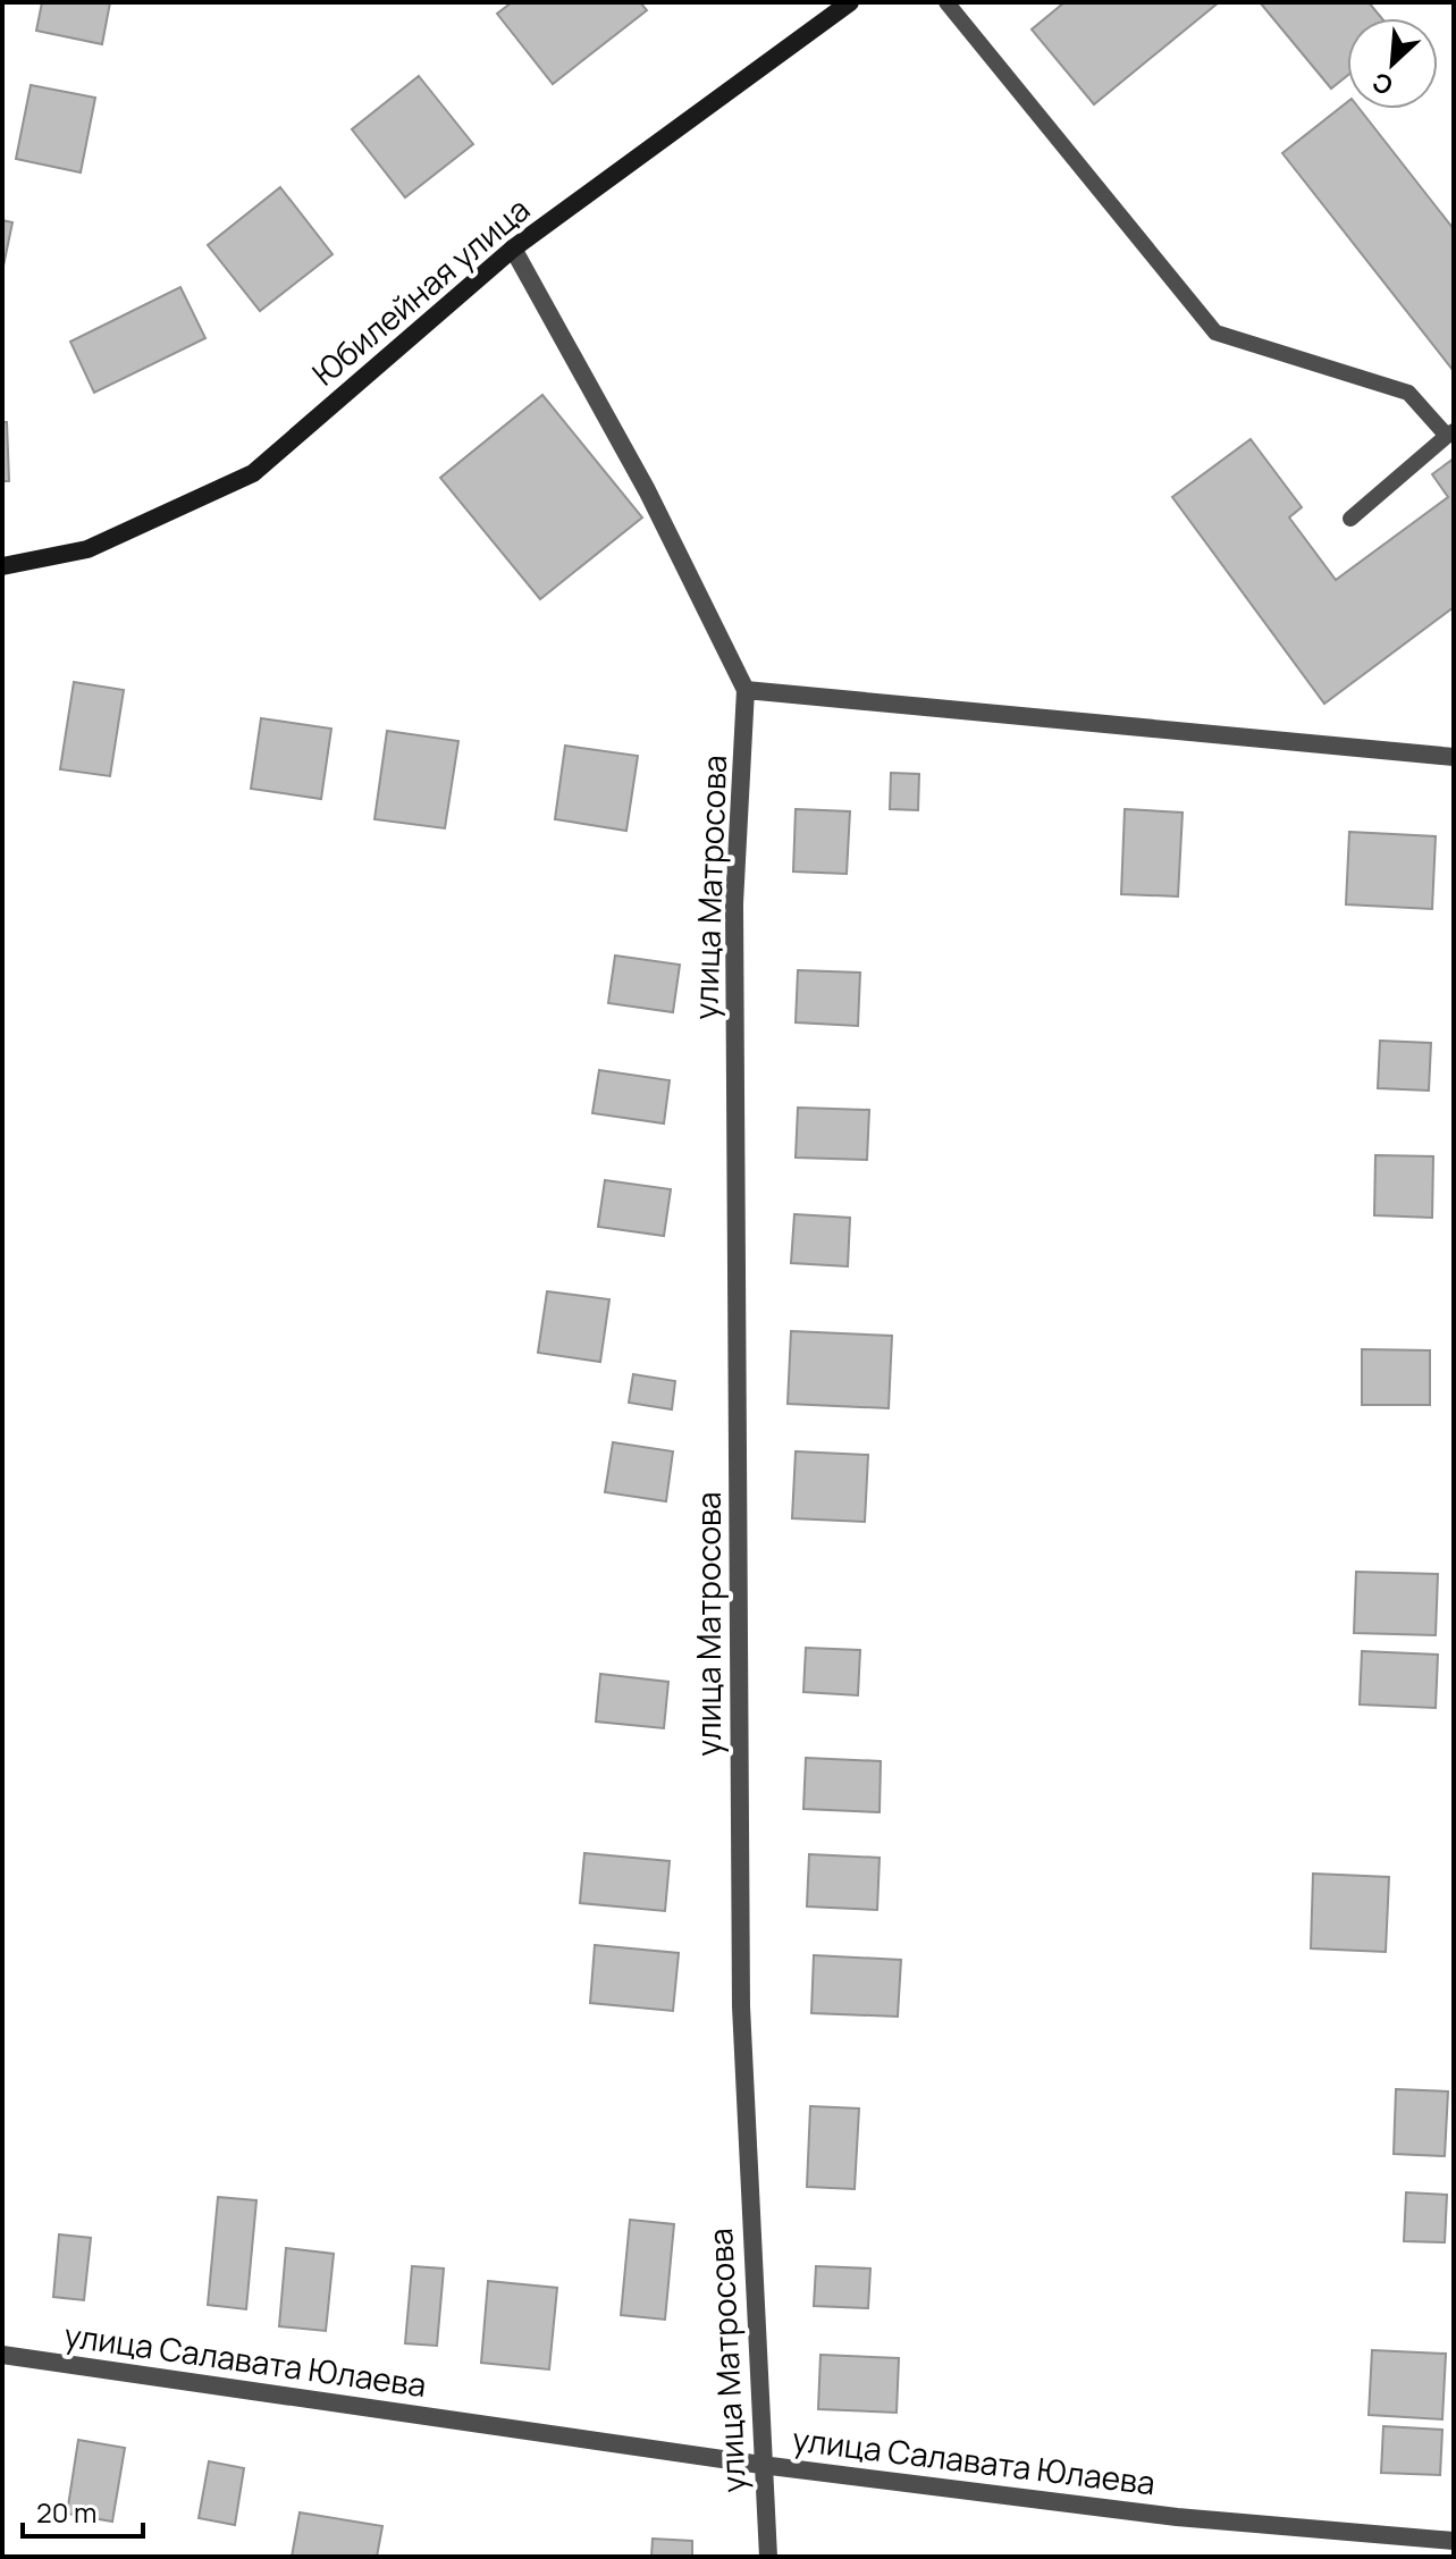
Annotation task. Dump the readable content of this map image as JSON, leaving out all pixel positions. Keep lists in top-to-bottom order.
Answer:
{
  "streets": {
    "street": ["Юбилейная улица", "улица Матросова", "улица Салавата Юлаева"]
  },
  "crossings": [
    ["Юбилейная улица", "улица Матросова"],
    ["улица Матросова", "улица Салавата Юлаева"]
  ],
  "scale_bar": "20 m",
  "north": "bottom left"
}
